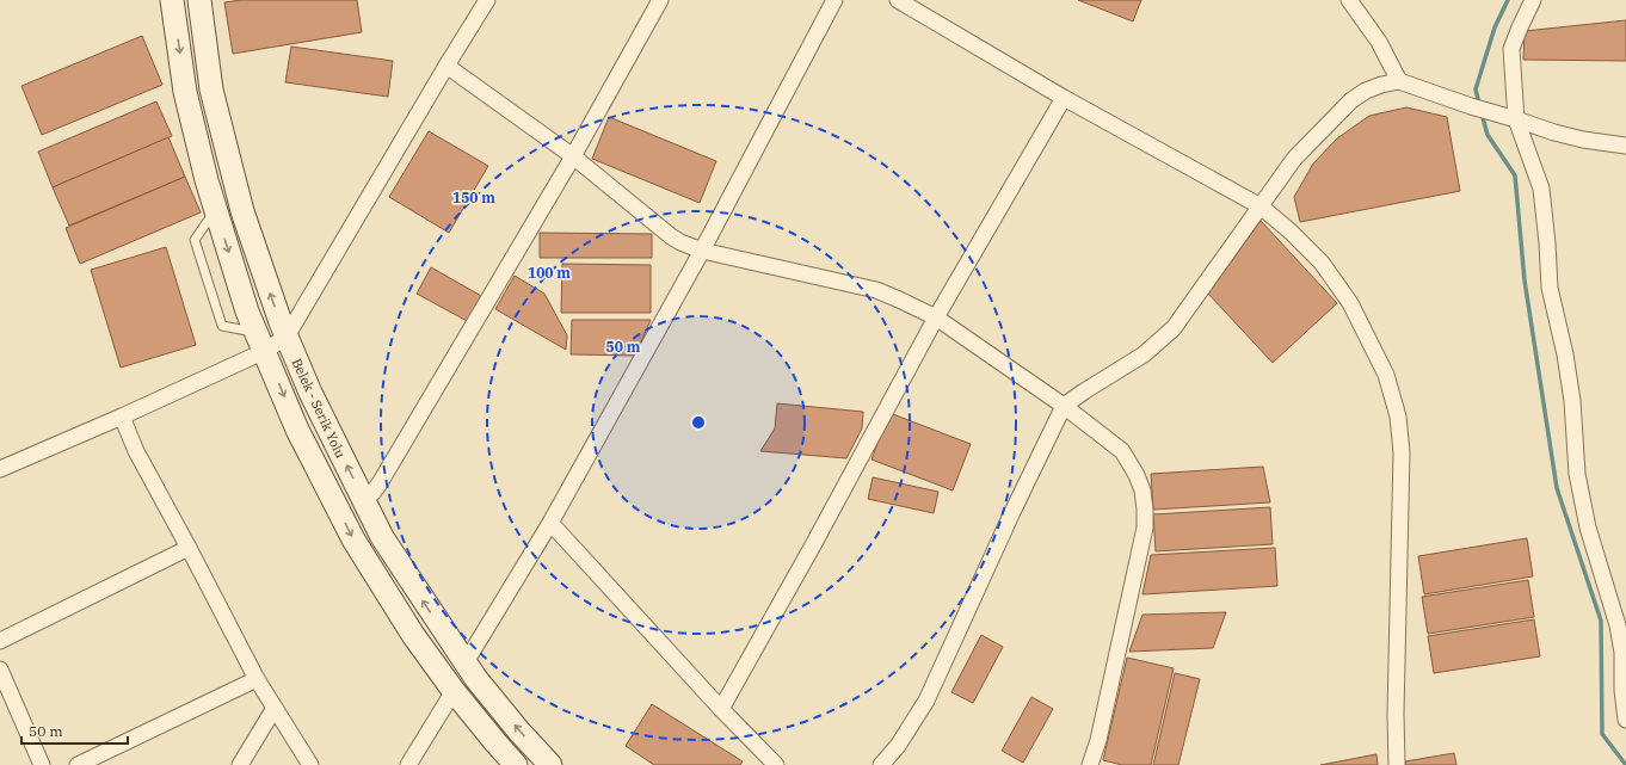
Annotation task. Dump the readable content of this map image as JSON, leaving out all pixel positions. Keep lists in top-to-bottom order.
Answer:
{
  "streets": {
    "main road": ["Belek - Serik Yolu"]
  },
  "scale_bar": "50 m",
  "rings": ["150 m", "100 m", "50 m"]
}
